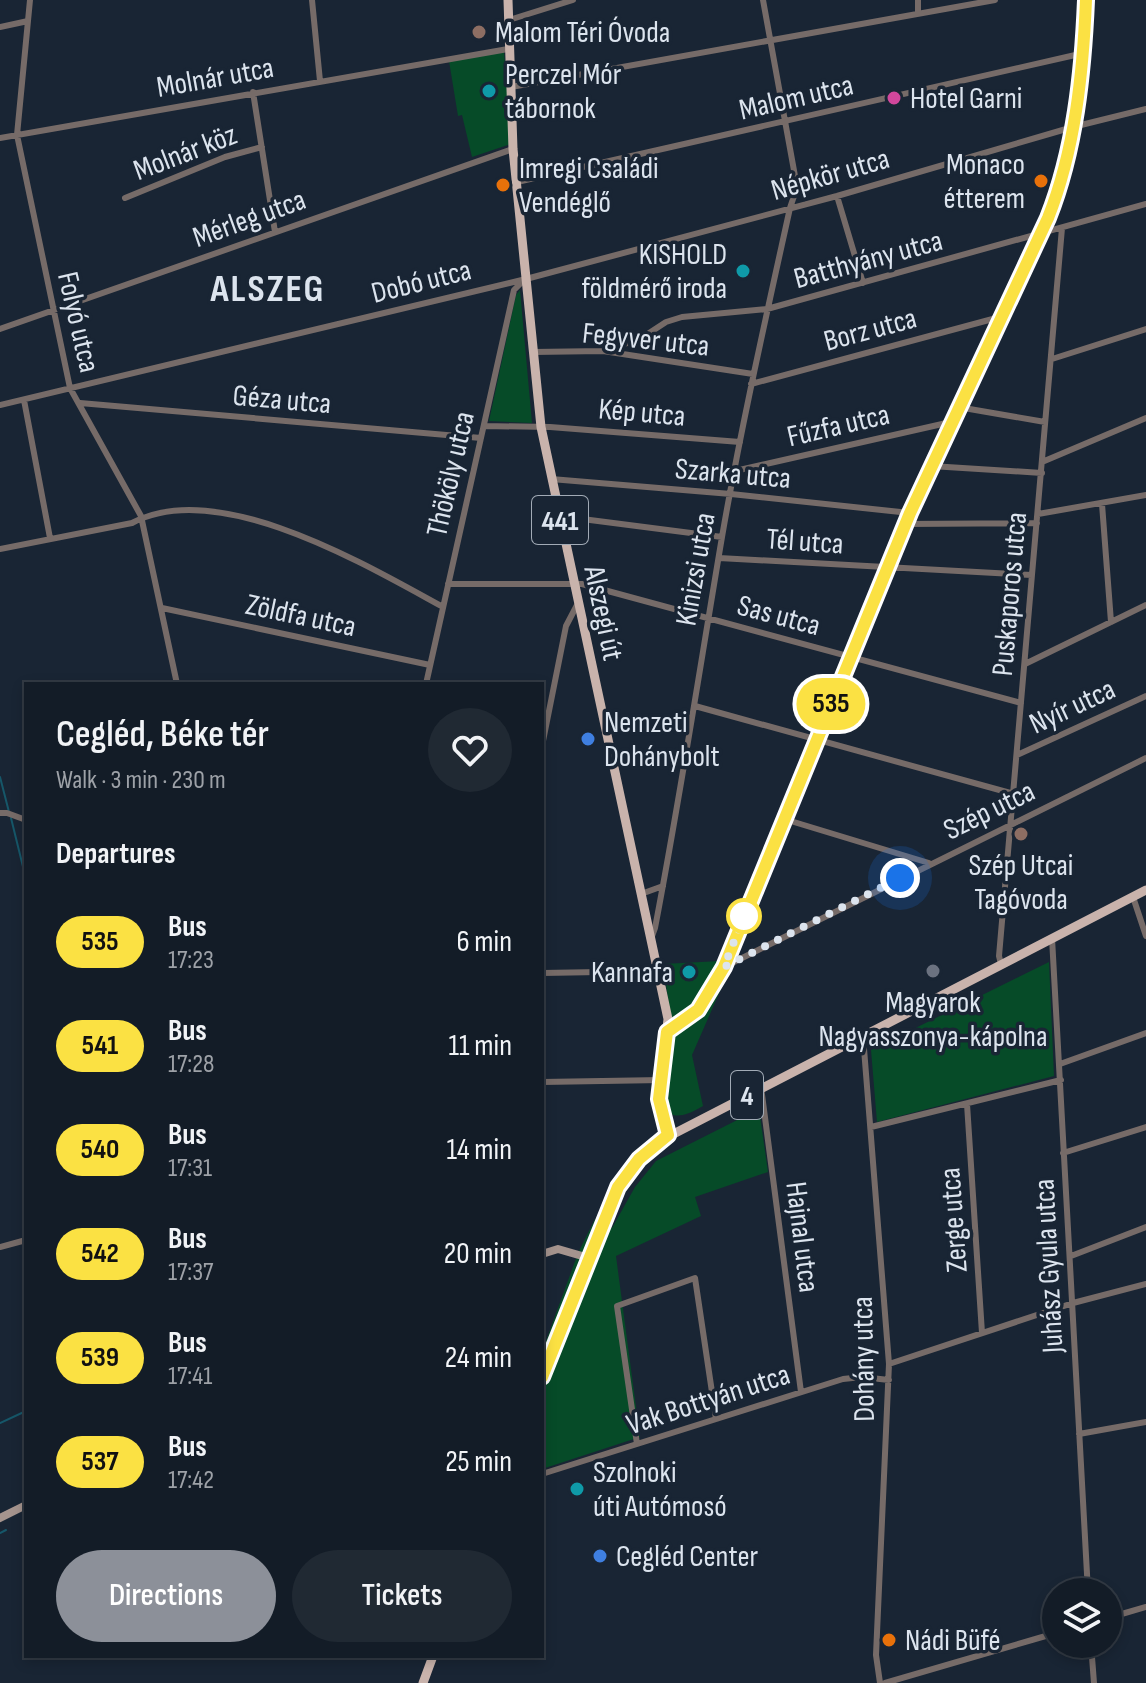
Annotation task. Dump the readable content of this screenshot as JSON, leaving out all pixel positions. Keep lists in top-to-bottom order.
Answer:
{
  "streets": {
    "main road": ["441", "Alszegi út", "4"],
    "street": [
      "Molnár utca",
      "Malom utca",
      "Molnár köz",
      "Népkör utca",
      "Mérleg utca",
      "Batthyány utca",
      "Dobó utca",
      "Folyó utca",
      "Borz utca",
      "Fegyver utca",
      "Géza utca",
      "Kép utca",
      "Fűzfa utca",
      "Szarka utca",
      "Thököly utca",
      "Tél utca",
      "Kinizsi utca",
      "Puskaporos utca",
      "Zöldfa utca",
      "Sas utca",
      "Nyír utca",
      "Szép utca",
      "Zerge utca",
      "Hajnal utca",
      "Juhász Gyula utca",
      "Dohány utca",
      "Vak Bottyán utca"
    ]
  },
  "crossings": [
    ["Molnár utca", "Folyó utca"],
    ["Molnár utca", "Alszegi út"],
    ["Malom utca", "Kinizsi utca"],
    ["Malom utca", "Alszegi út"],
    ["Népkör utca", "Dobó utca"],
    ["Népkör utca", "Thököly utca"],
    ["Népkör utca", "Kinizsi utca"],
    ["Népkör utca", "Alszegi út"],
    ["Mérleg utca", "Folyó utca"],
    ["Mérleg utca", "Alszegi út"],
    ["Batthyány utca", "Fegyver utca"],
    ["Batthyány utca", "Kinizsi utca"],
    ["Batthyány utca", "Puskaporos utca"],
    ["Dobó utca", "Folyó utca"],
    ["Dobó utca", "Thököly utca"],
    ["Dobó utca", "Alszegi út"],
    ["Folyó utca", "Géza utca"],
    ["Folyó utca", "Zöldfa utca"],
    ["Borz utca", "Kinizsi utca"],
    ["Fegyver utca", "Kinizsi utca"],
    ["Fegyver utca", "Alszegi út"],
    ["Géza utca", "Thököly utca"],
    ["Kép utca", "Kinizsi utca"],
    ["Kép utca", "Alszegi út"],
    ["Fűzfa utca", "Kinizsi utca"],
    ["Szarka utca", "Kinizsi utca"],
    ["Szarka utca", "Alszegi út"],
    ["Thököly utca", "Alszegi út"],
    ["Thököly utca", "Zöldfa utca"],
    ["Thököly utca", "Sas utca"],
    ["Tél utca", "Kinizsi utca"],
    ["Tél utca", "Puskaporos utca"],
    ["Kinizsi utca", "Alszegi út"],
    ["Kinizsi utca", "Sas utca"],
    ["Puskaporos utca", "Sas utca"],
    ["Puskaporos utca", "Nyír utca"],
    ["Puskaporos utca", "Szép utca"],
    ["Puskaporos utca", "4"],
    ["Alszegi út", "Sas utca"],
    ["Alszegi út", "4"],
    ["4", "Hajnal utca"],
    ["4", "Juhász Gyula utca"],
    ["4", "Dohány utca"],
    ["Hajnal utca", "Vak Bottyán utca"],
    ["Dohány utca", "Vak Bottyán utca"]
  ],
  "districts": ["ALSZEG"],
  "places": [
    "Malom Téri Óvoda",
    "Perczel Mór tábornok",
    "Hotel Garni",
    "Monaco étterem",
    "Imregi Családi Vendéglő",
    "KISHOLD földmérő iroda",
    "Nemzeti Dohánybolt",
    "Szép Utcai Tagóvoda",
    "Magyarok Nagyasszonya-kápolna",
    "Kannafa",
    "Szolnoki úti Autómosó",
    "Cegléd Center",
    "Nádi Büfé"
  ],
  "lines": ["bus line 535"],
  "page": {
    "on_map": "535",
    "heading": [
      ["Cegléd, Béke tér", "Walk · 3 min · 230 m"],
      "Departures"
    ],
    "list": [
      {
        "mark": "535",
        "name": "Bus",
        "note": "17:23",
        "value": "6 min"
      },
      {
        "mark": "541",
        "name": "Bus",
        "note": "17:28",
        "value": "11 min"
      },
      {
        "mark": "540",
        "name": "Bus",
        "note": "17:31",
        "value": "14 min"
      },
      {
        "mark": "542",
        "name": "Bus",
        "note": "17:37",
        "value": "20 min"
      },
      {
        "mark": "539",
        "name": "Bus",
        "note": "17:41",
        "value": "24 min"
      },
      {
        "mark": "537",
        "name": "Bus",
        "note": "17:42",
        "value": "25 min"
      }
    ],
    "buttons": ["Directions", "Tickets"]
  }
}
